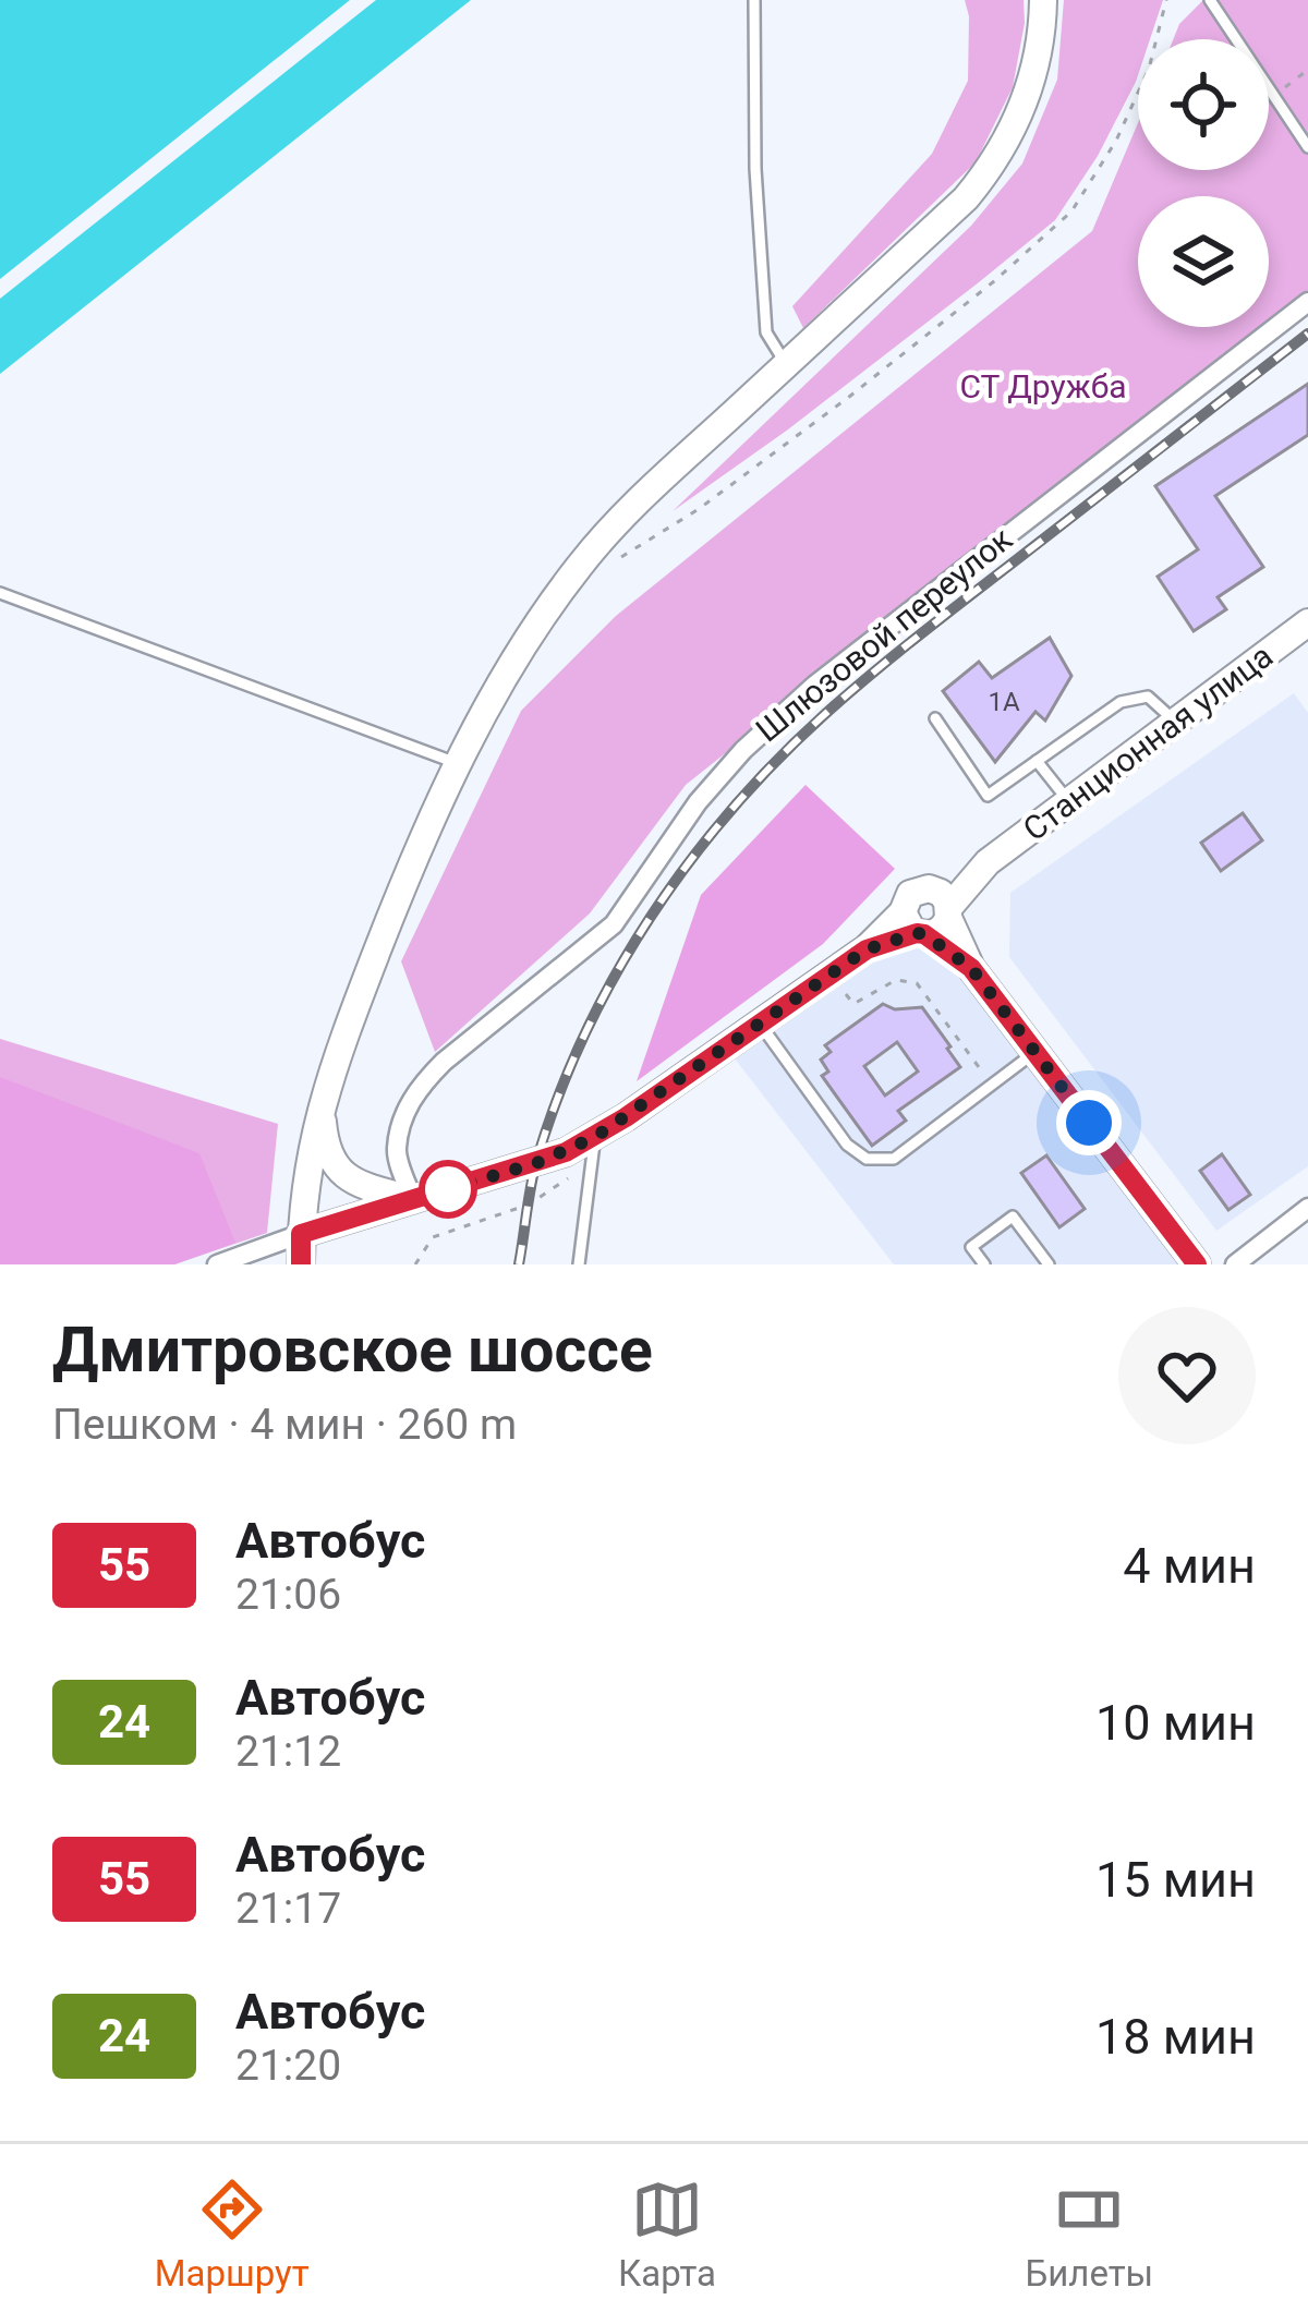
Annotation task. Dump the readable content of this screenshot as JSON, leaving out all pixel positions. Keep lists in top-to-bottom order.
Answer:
{
  "streets": {
    "main road": ["Станционная улица"],
    "street": ["Шлюзовой переулок"]
  },
  "parks": ["СТ Дружба"],
  "lines": ["bus line 55"],
  "house_numbers": ["1А"],
  "page": {
    "heading": ["Дмитровское шоссе", "Пешком · 4 мин · 260 m"],
    "list": [
      {
        "mark": "55",
        "name": "Автобус",
        "note": "21:06",
        "value": "4 мин"
      },
      {
        "mark": "24",
        "name": "Автобус",
        "note": "21:12",
        "value": "10 мин"
      },
      {
        "mark": "55",
        "name": "Автобус",
        "note": "21:17",
        "value": "15 мин"
      },
      {
        "mark": "24",
        "name": "Автобус",
        "note": "21:20",
        "value": "18 мин"
      }
    ],
    "tabs": ["Маршрут", "Карта", "Билеты"]
  }
}
